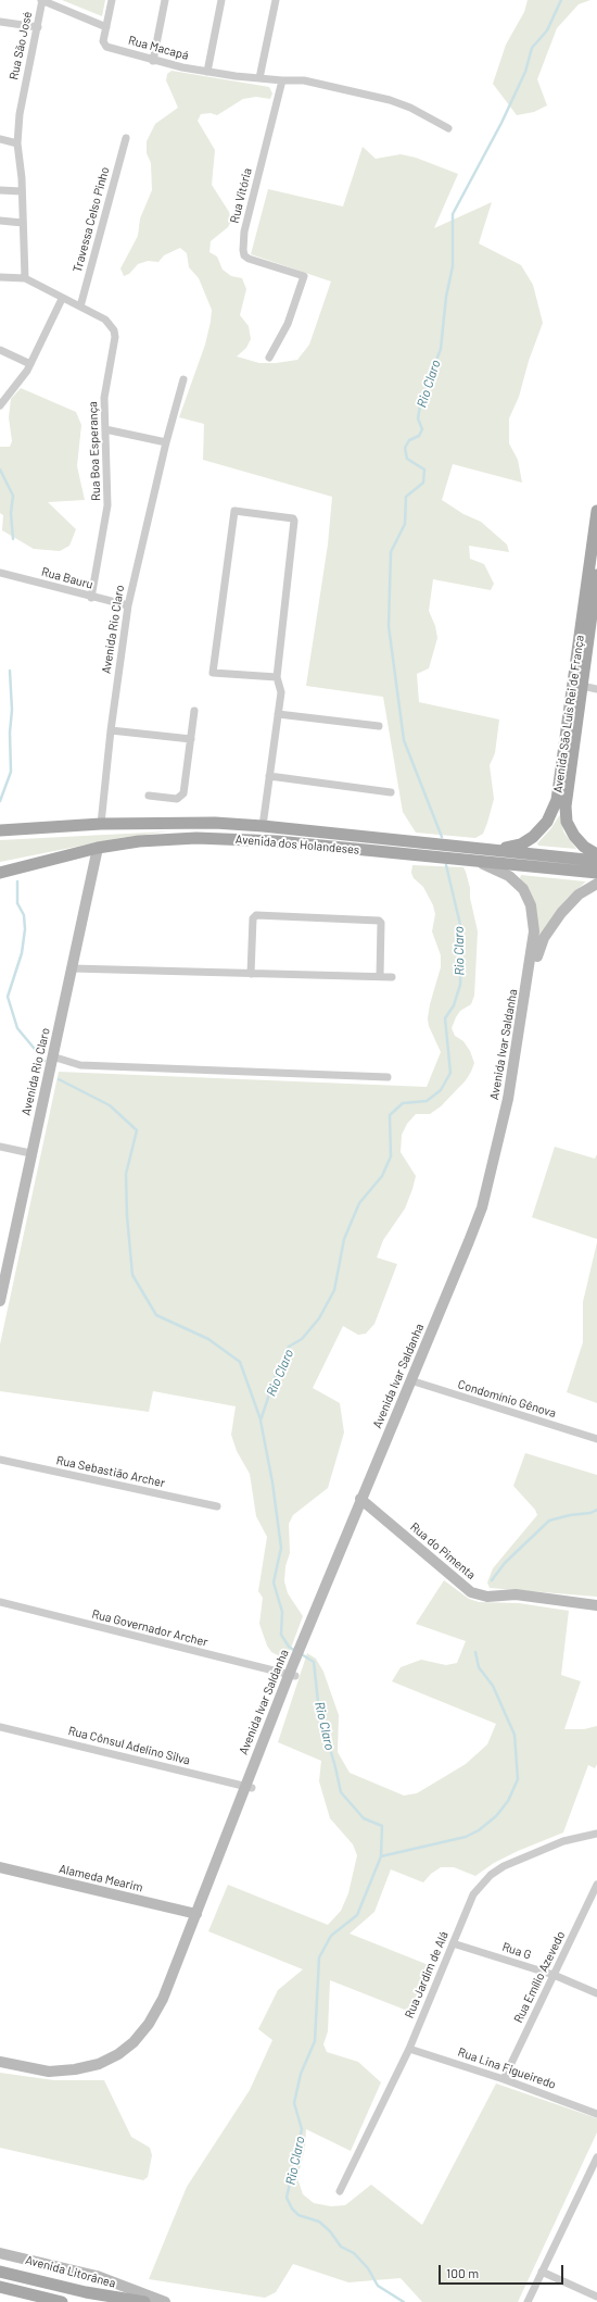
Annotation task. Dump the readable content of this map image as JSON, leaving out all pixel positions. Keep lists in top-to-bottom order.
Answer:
{
  "streets": {
    "main road": [
      "Avenida Rio Claro",
      "Avenida São Luís Rei de França",
      "Avenida dos Holandeses",
      "Avenida Ivar Saldanha",
      "Rua do Pimenta",
      "Alameda Mearim",
      "Avenida Litorânea"
    ],
    "street": [
      "Rua São José",
      "Rua Macapá",
      "Rua Vitória",
      "Travessa Celso Pinho",
      "Rua Boa Esperança",
      "Rua Bauru",
      "Condomínio Gênova",
      "Rua Sebastião Archer",
      "Rua Governador Archer",
      "Rua Cônsul Adelino Silva",
      "Rua G",
      "Rua Jardim de Alá",
      "Rua Emílio Azevedo",
      "Rua Lina Figueiredo"
    ]
  },
  "crossings": [
    ["Rua São José", "Rua Boa Esperança"],
    ["Travessa Celso Pinho", "Rua Boa Esperança"],
    ["Rua Boa Esperança", "Rua Bauru"],
    ["Rua Bauru", "Avenida Rio Claro"],
    ["Avenida Rio Claro", "Avenida dos Holandeses"],
    ["Avenida São Luís Rei de França", "Avenida dos Holandeses"],
    ["Avenida dos Holandeses", "Avenida Ivar Saldanha"],
    ["Avenida Ivar Saldanha", "Condomínio Gênova"],
    ["Avenida Ivar Saldanha", "Rua do Pimenta"],
    ["Avenida Ivar Saldanha", "Rua Governador Archer"],
    ["Avenida Ivar Saldanha", "Rua Cônsul Adelino Silva"],
    ["Avenida Ivar Saldanha", "Alameda Mearim"],
    ["Rua G", "Rua Jardim de Alá"],
    ["Rua G", "Rua Emílio Azevedo"],
    ["Rua Jardim de Alá", "Rua Lina Figueiredo"],
    ["Rua Emílio Azevedo", "Rua Lina Figueiredo"]
  ],
  "water": ["Rio Claro"],
  "scale_bar": "100 m"
}
